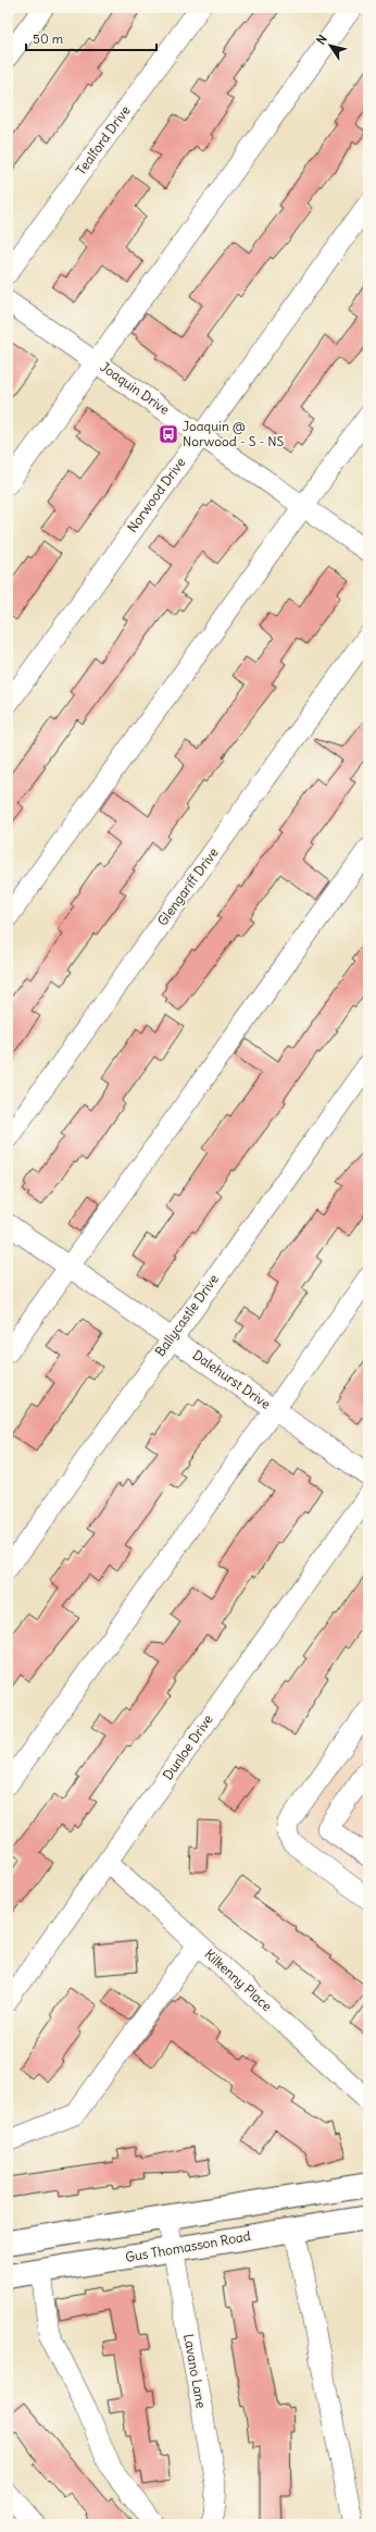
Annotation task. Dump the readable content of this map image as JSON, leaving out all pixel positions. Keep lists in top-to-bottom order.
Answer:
{
  "streets": {
    "main road": ["Gus Thomasson Road"],
    "street": [
      "Tealford Drive",
      "Joaquin Drive",
      "Norwood Drive",
      "Glengariff Drive",
      "Ballycastle Drive",
      "Dalehurst Drive",
      "Dunloe Drive",
      "Kilkenny Place",
      "Lavano Lane"
    ]
  },
  "crossings": [
    ["Joaquin Drive", "Norwood Drive"],
    ["Ballycastle Drive", "Dalehurst Drive"],
    ["Dunloe Drive", "Kilkenny Place"],
    ["Gus Thomasson Road", "Lavano Lane"]
  ],
  "places": {
    "bus stop": ["Joaquin @ Norwood - S - NS"]
  },
  "scale_bar": "50 m",
  "north": "top left"
}
